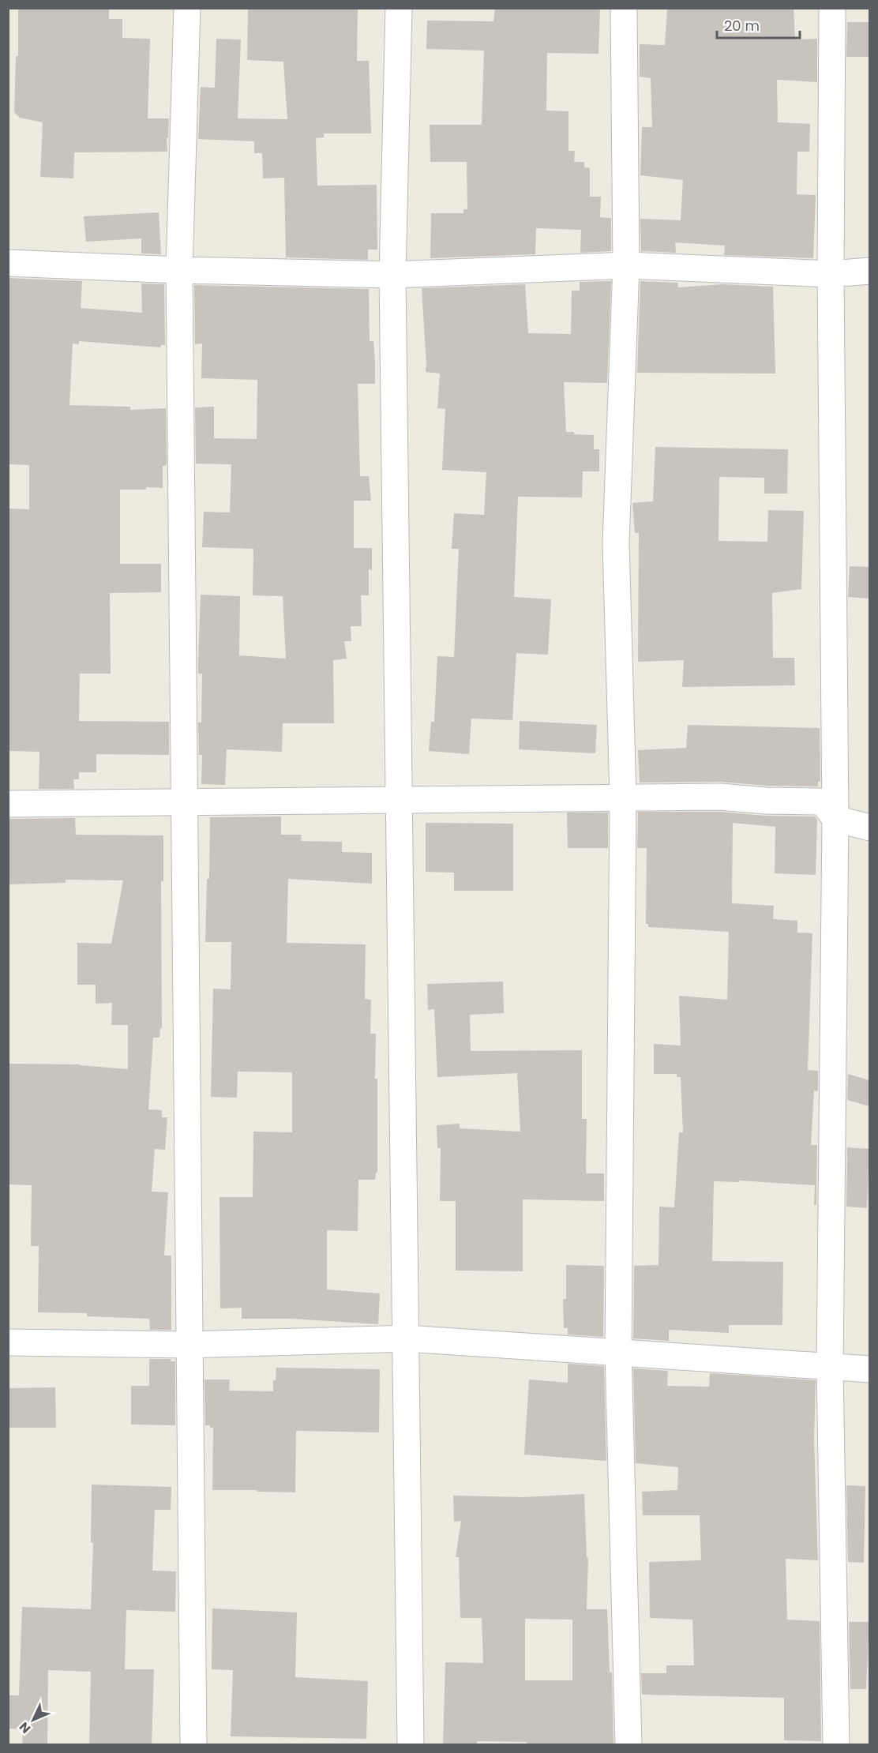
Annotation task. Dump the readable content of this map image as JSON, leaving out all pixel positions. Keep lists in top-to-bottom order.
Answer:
{
  "scale_bar": "20 m",
  "north": "bottom left"
}
